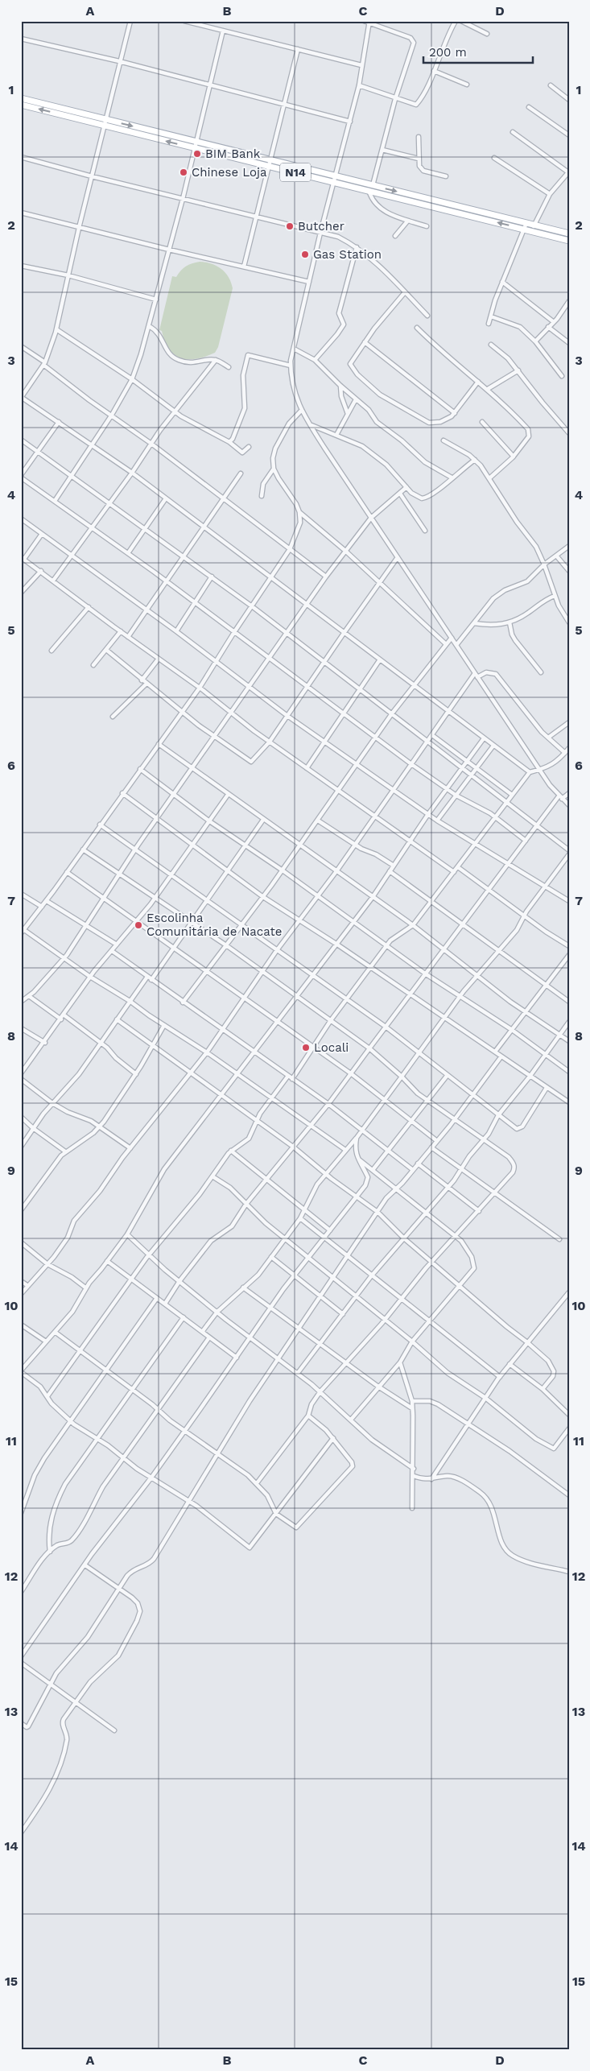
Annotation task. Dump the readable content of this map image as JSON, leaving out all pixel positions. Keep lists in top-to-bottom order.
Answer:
{
  "streets": {
    "main road": ["N14"]
  },
  "places": [
    "BIM Bank",
    "Chinese Loja",
    "Butcher",
    "Gas Station",
    "Escolinha Comunitária de Nacate",
    "Locali"
  ],
  "scale_bar": "200 m",
  "grid": {
    "columns": [
      "A",
      "B",
      "C",
      "D"
    ],
    "rows": [
      "1",
      "2",
      "3",
      "4",
      "5",
      "6",
      "7",
      "8",
      "9",
      "10",
      "11",
      "12",
      "13",
      "14",
      "15"
    ]
  }
}
